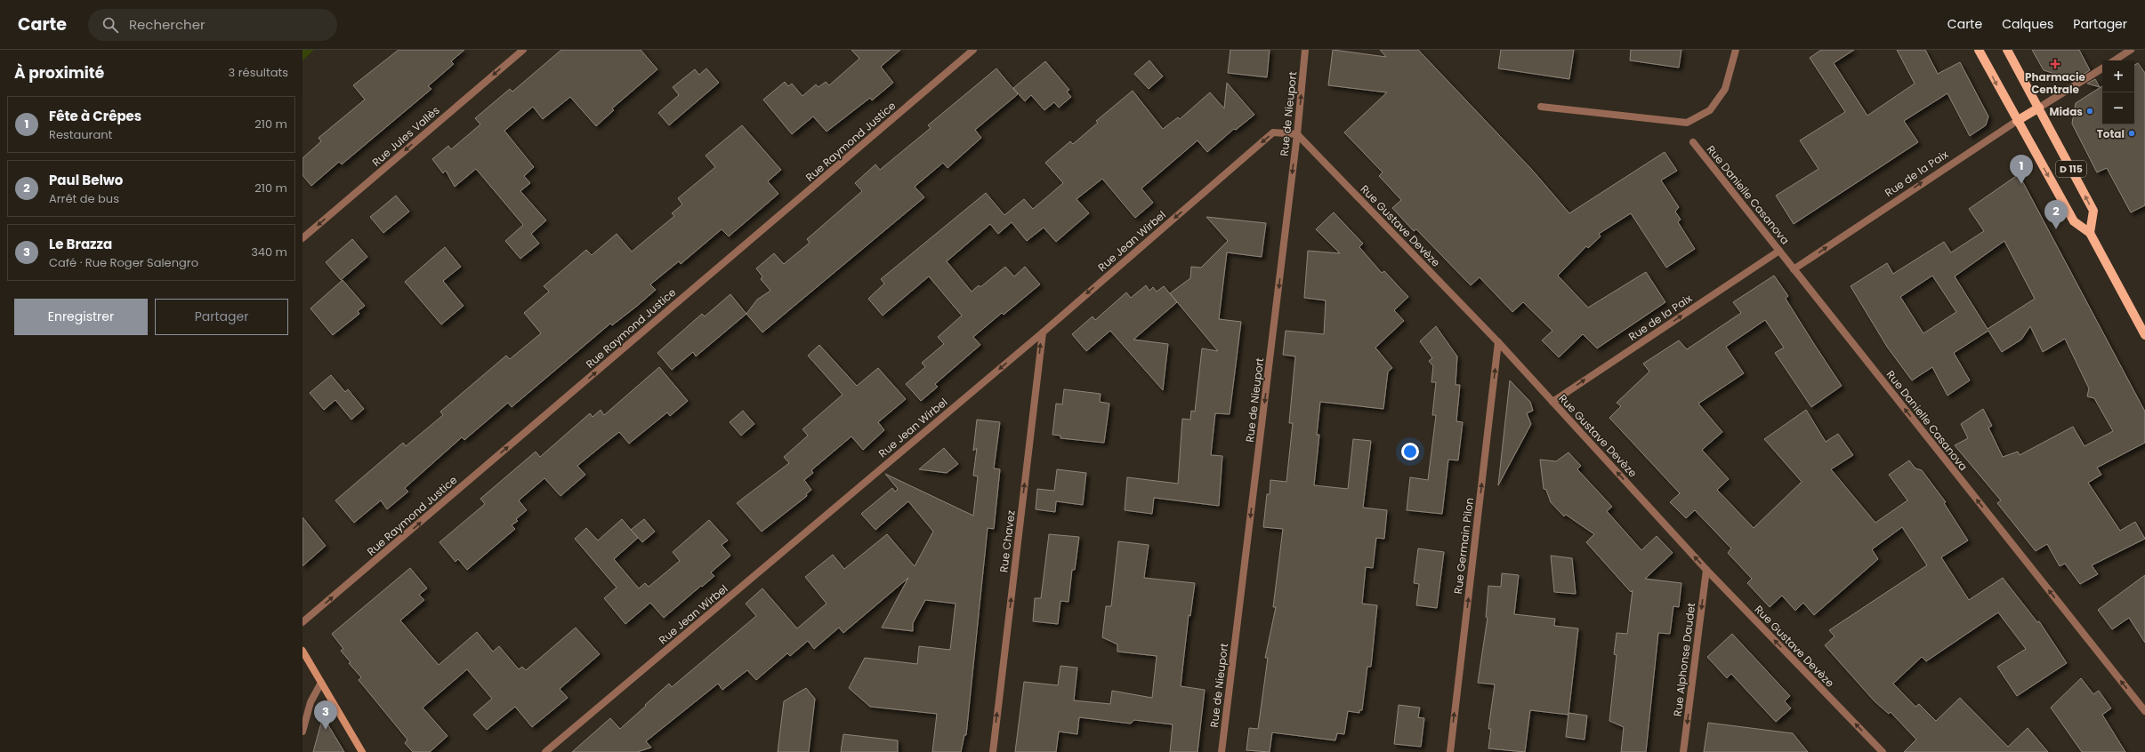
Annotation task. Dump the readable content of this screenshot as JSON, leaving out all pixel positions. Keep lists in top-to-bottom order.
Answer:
{
  "streets": {
    "main road": ["D 115"],
    "street": [
      "Rue de Nieuport",
      "Rue Jules Vallès",
      "Rue Raymond Justice",
      "Rue de la Paix",
      "Rue Danielle Casanova",
      "Rue Gustave Devèze",
      "Rue Jean Wirbel",
      "Rue Chavez",
      "Rue Germain Pilon",
      "Rue Alphonse Daudet"
    ]
  },
  "crossings": [
    ["Rue de Nieuport", "Rue Gustave Devèze"],
    ["Rue de Nieuport", "Rue Jean Wirbel"],
    ["D 115", "Rue de la Paix"],
    ["Rue de la Paix", "Rue Danielle Casanova"],
    ["Rue de la Paix", "Rue Gustave Devèze"],
    ["Rue Gustave Devèze", "Rue Jean Wirbel"],
    ["Rue Gustave Devèze", "Rue Germain Pilon"],
    ["Rue Gustave Devèze", "Rue Alphonse Daudet"],
    ["Rue Jean Wirbel", "Rue Chavez"]
  ],
  "one_way": [
    "Rue Jules Vallès",
    "Rue Raymond Justice",
    "Rue de la Paix",
    "Rue Danielle Casanova",
    "Rue Gustave Devèze",
    "Rue Jean Wirbel",
    "Rue Chavez",
    "Rue Germain Pilon",
    "Rue Alphonse Daudet"
  ],
  "places": {
    "health": ["Pharmacie Centrale"],
    "other": ["Midas", "Total"]
  },
  "page": {
    "header": "Carte",
    "search": "Rechercher",
    "nav": ["Carte", "Calques", "Partager"],
    "heading": ["À proximité", "3 résultats"],
    "map_buttons": ["+", "−"],
    "list": [
      {
        "mark": "1",
        "name": "Fête à Crêpes",
        "note": "Restaurant",
        "value": "210 m"
      },
      {
        "mark": "2",
        "name": "Paul Belwo",
        "note": "Arrêt de bus",
        "value": "210 m"
      },
      {
        "mark": "3",
        "name": "Le Brazza",
        "note": "Café · Rue Roger Salengro",
        "value": "340 m"
      }
    ],
    "pins": ["1", "2", "3"],
    "buttons": ["Enregistrer", "Partager"]
  }
}
